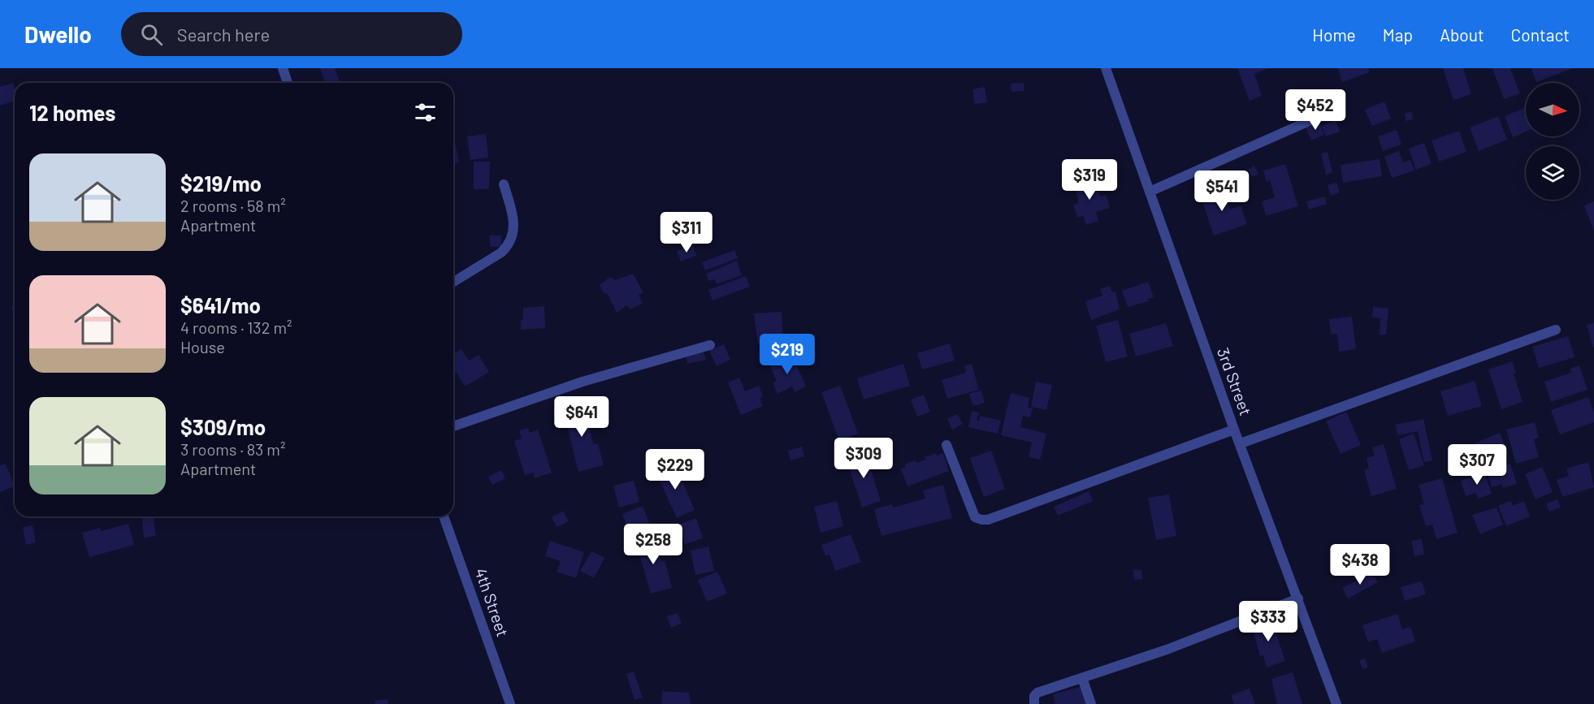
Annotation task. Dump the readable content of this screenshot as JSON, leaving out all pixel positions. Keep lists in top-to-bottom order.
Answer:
{
  "streets": {
    "street": ["3rd Street", "4th Street"]
  },
  "north": "right",
  "page": {
    "header": "Dwello",
    "search": "Search here",
    "nav": [
      "Home",
      "Map",
      "About",
      "Contact"
    ],
    "heading": "12 homes",
    "price": [
      "$452",
      "$319",
      "$541",
      "$311",
      "$219",
      "$641",
      "$309",
      "$307",
      "$229",
      "$258",
      "$438",
      "$333"
    ],
    "list": [
      {
        "name": "$219/mo",
        "note": "2 rooms · 58 m² · Apartment"
      },
      {
        "name": "$641/mo",
        "note": "4 rooms · 132 m² · House"
      },
      {
        "name": "$309/mo",
        "note": "3 rooms · 83 m² · Apartment"
      }
    ]
  }
}
